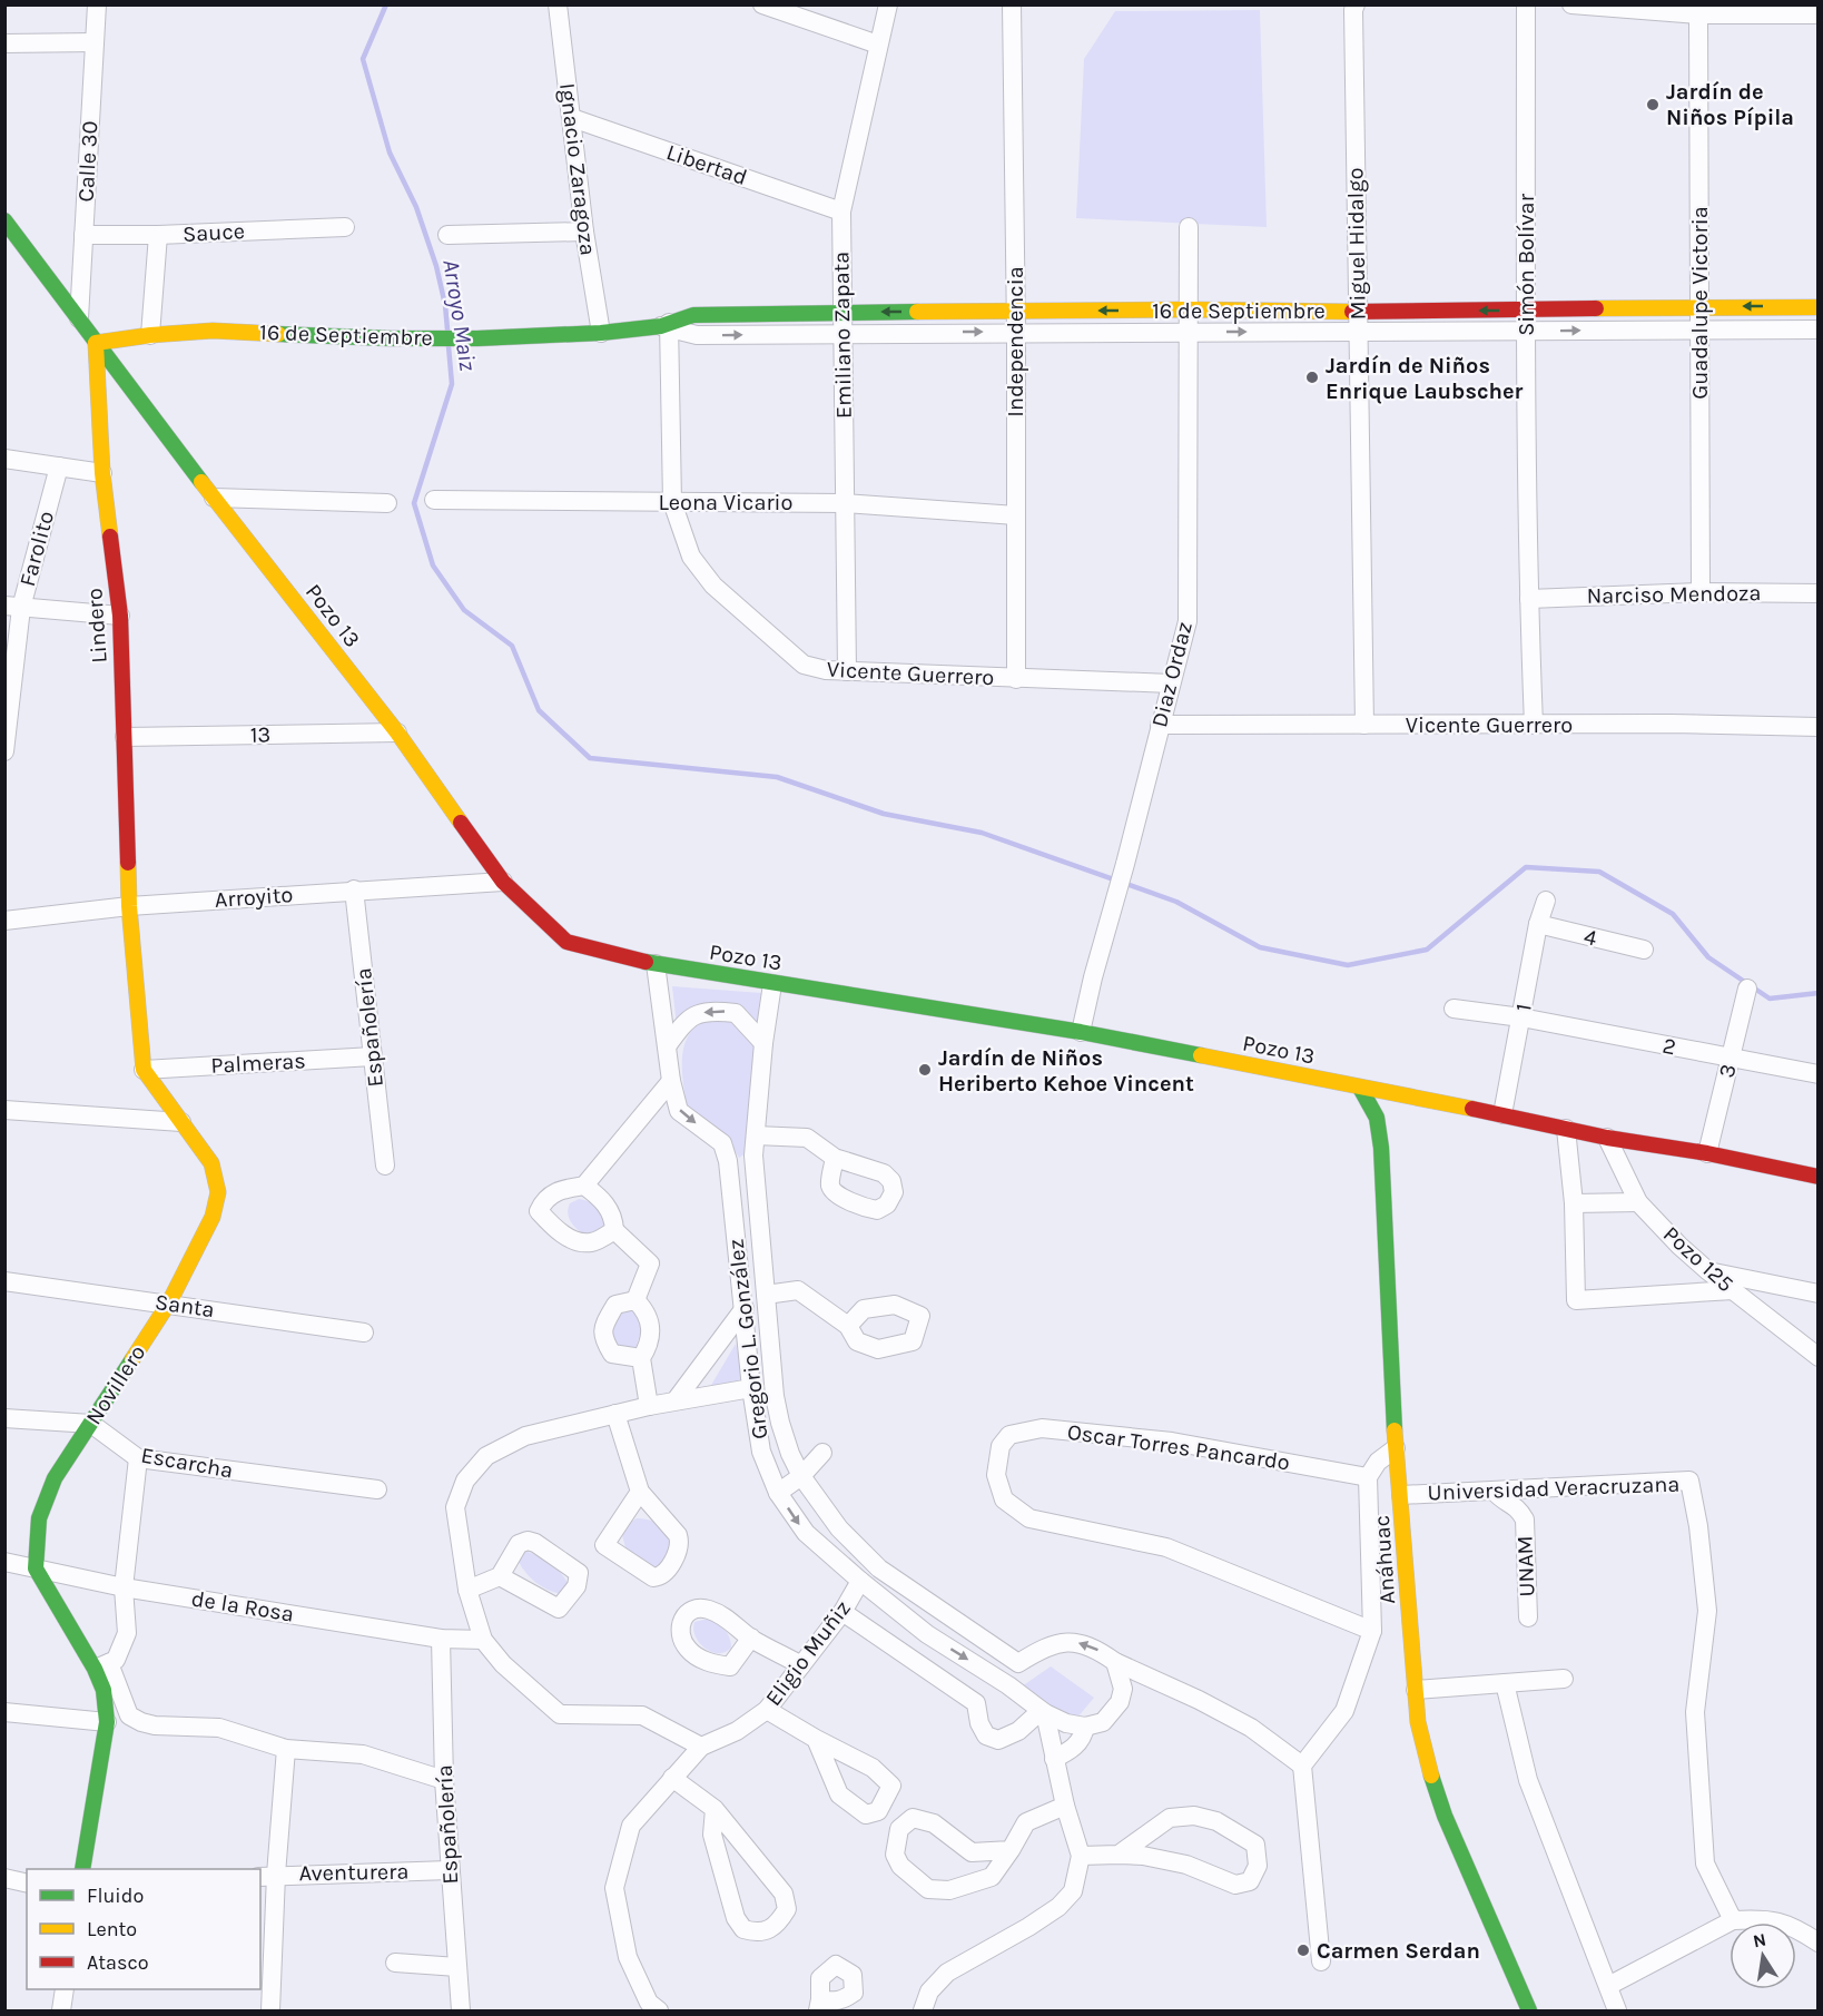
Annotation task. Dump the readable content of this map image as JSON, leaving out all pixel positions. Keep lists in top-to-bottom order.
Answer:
{
  "streets": {
    "street": [
      "Calle 30",
      "Libertad",
      "Ignacio Zaragoza",
      "Sauce",
      "Miguel Hidalgo",
      "Simón Bolívar",
      "Guadalupe Victoria",
      "16 de Septiembre",
      "Emiliano Zapata",
      "Independencia",
      "Leona Vicario",
      "Farolito",
      "Narciso Mendoza",
      "Pozo 13",
      "Lindero",
      "Vicente Guerrero",
      "Diaz Ordaz",
      "13",
      "Arroyito",
      "4",
      "1",
      "Españolería",
      "2",
      "Palmeras",
      "3",
      "Pozo 125",
      "Santa",
      "Gregorio L. González",
      "Novillero",
      "Oscar Torres Pancardo",
      "Escarcha",
      "Universidad Veracruzana",
      "Anáhuac",
      "UNAM",
      "de la Rosa",
      "Eligio Muñiz",
      "Aventurera"
    ]
  },
  "crossings": [
    ["Calle 30", "Sauce"],
    ["Calle 30", "Pozo 13"],
    ["Libertad", "Ignacio Zaragoza"],
    ["Libertad", "Emiliano Zapata"],
    ["Ignacio Zaragoza", "16 de Septiembre"],
    ["Miguel Hidalgo", "16 de Septiembre"],
    ["Miguel Hidalgo", "Vicente Guerrero"],
    ["Simón Bolívar", "16 de Septiembre"],
    ["Simón Bolívar", "Narciso Mendoza"],
    ["Simón Bolívar", "Vicente Guerrero"],
    ["Guadalupe Victoria", "16 de Septiembre"],
    ["Guadalupe Victoria", "Narciso Mendoza"],
    ["16 de Septiembre", "Emiliano Zapata"],
    ["16 de Septiembre", "Independencia"],
    ["16 de Septiembre", "Pozo 13"],
    ["16 de Septiembre", "Lindero"],
    ["16 de Septiembre", "Vicente Guerrero"],
    ["16 de Septiembre", "Diaz Ordaz"],
    ["Emiliano Zapata", "Leona Vicario"],
    ["Emiliano Zapata", "Vicente Guerrero"],
    ["Independencia", "Leona Vicario"],
    ["Independencia", "Vicente Guerrero"],
    ["Leona Vicario", "Vicente Guerrero"],
    ["Pozo 13", "Lindero"],
    ["Pozo 13", "Diaz Ordaz"],
    ["Pozo 13", "13"],
    ["Pozo 13", "Arroyito"],
    ["Pozo 13", "1"],
    ["Pozo 13", "3"],
    ["Pozo 13", "Pozo 125"],
    ["Pozo 13", "Gregorio L. González"],
    ["Pozo 13", "Anáhuac"],
    ["Lindero", "13"],
    ["Lindero", "Arroyito"],
    ["Vicente Guerrero", "Diaz Ordaz"],
    ["Arroyito", "Españolería"],
    ["4", "1"],
    ["1", "2"],
    ["Españolería", "Palmeras"],
    ["Españolería", "de la Rosa"],
    ["Españolería", "Aventurera"],
    ["2", "3"],
    ["Palmeras", "Novillero"],
    ["Santa", "Novillero"],
    ["Gregorio L. González", "Eligio Muñiz"],
    ["Novillero", "Escarcha"],
    ["Novillero", "de la Rosa"],
    ["Universidad Veracruzana", "Anáhuac"],
    ["Universidad Veracruzana", "UNAM"]
  ],
  "water": ["Arroyo Maiz"],
  "places": [
    "Jardín de Niños Pípila",
    "Jardín de Niños Enrique Laubscher",
    "Jardín de Niños Heriberto Kehoe Vincent",
    "Carmen Serdan"
  ],
  "legend": ["Fluido", "Lento", "Atasco"],
  "north": "top"
}
